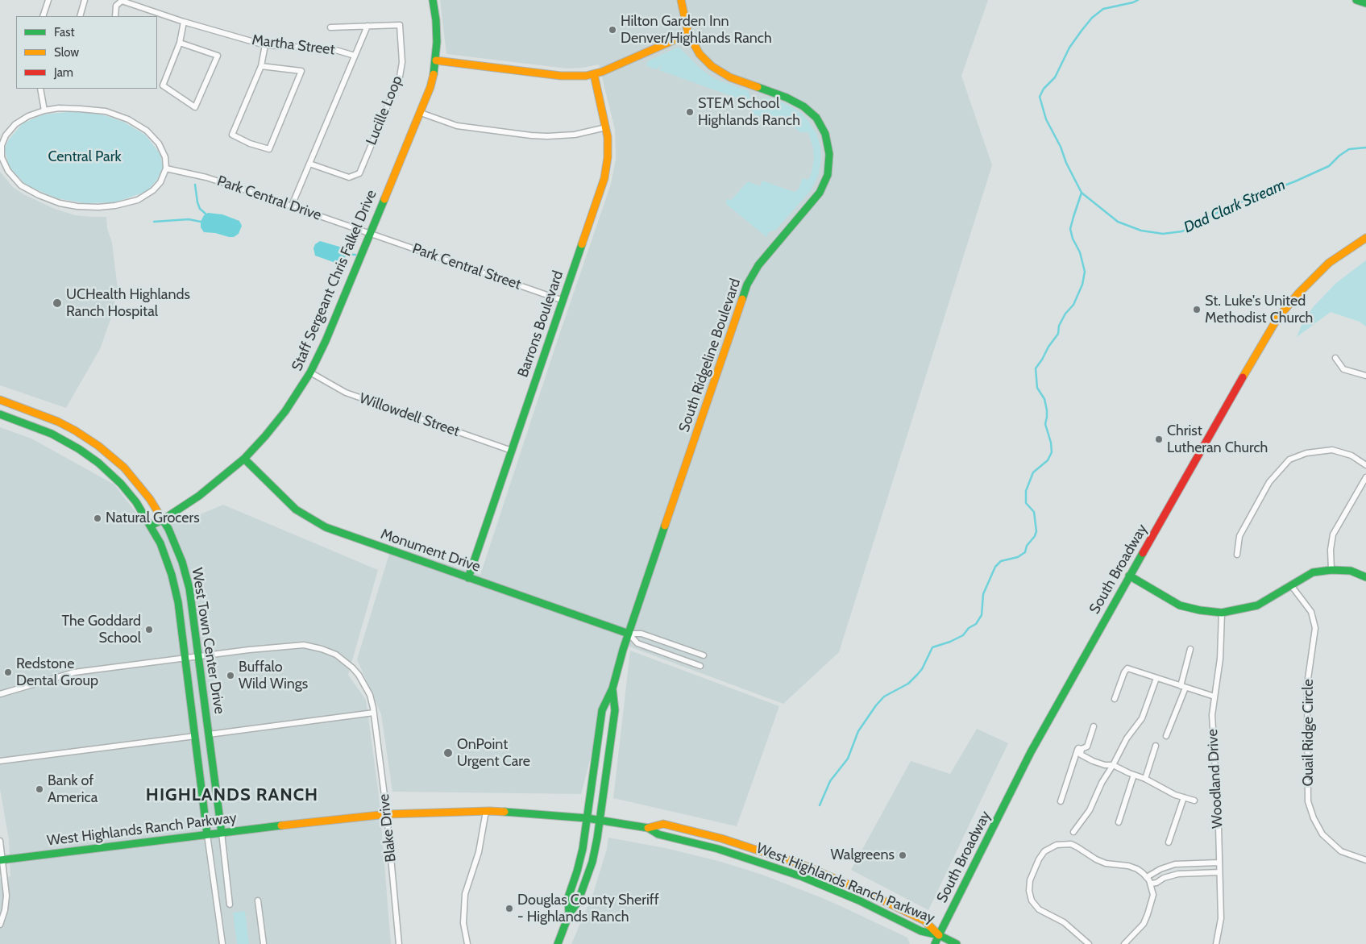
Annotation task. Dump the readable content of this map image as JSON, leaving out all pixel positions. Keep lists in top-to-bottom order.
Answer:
{
  "streets": {
    "street": [
      "Martha Street",
      "Lucille Loop",
      "Park Central Drive",
      "Park Central Street",
      "Staff Sergeant Chris Falkel Drive",
      "Barrons Boulevard",
      "South Ridgeline Boulevard",
      "Willowdell Street",
      "Monument Drive",
      "South Broadway",
      "West Town Center Drive",
      "Quail Ridge Circle",
      "Woodland Drive",
      "Blake Drive",
      "West Highlands Ranch Parkway"
    ]
  },
  "crossings": [
    ["Martha Street", "Lucille Loop"],
    ["Martha Street", "Park Central Drive"],
    ["Park Central Drive", "Park Central Street"],
    ["Park Central Drive", "Staff Sergeant Chris Falkel Drive"],
    ["Park Central Street", "Staff Sergeant Chris Falkel Drive"],
    ["Park Central Street", "Barrons Boulevard"],
    ["Staff Sergeant Chris Falkel Drive", "Willowdell Street"],
    ["Staff Sergeant Chris Falkel Drive", "Monument Drive"],
    ["Staff Sergeant Chris Falkel Drive", "West Town Center Drive"],
    ["Barrons Boulevard", "Willowdell Street"],
    ["Barrons Boulevard", "Monument Drive"],
    ["South Ridgeline Boulevard", "Monument Drive"],
    ["South Ridgeline Boulevard", "West Highlands Ranch Parkway"],
    ["South Broadway", "West Highlands Ranch Parkway"],
    ["West Town Center Drive", "Blake Drive"],
    ["West Town Center Drive", "West Highlands Ranch Parkway"],
    ["Blake Drive", "West Highlands Ranch Parkway"]
  ],
  "districts": ["HIGHLANDS RANCH"],
  "water": ["Dad Clark Stream"],
  "parks": ["Central Park"],
  "places": [
    "Hilton Garden Inn Denver/Highlands Ranch",
    "STEM School Highlands Ranch",
    "UCHealth Highlands Ranch Hospital",
    "St. Luke's United Methodist Church",
    "Christ Lutheran Church",
    "Natural Grocers",
    "The Goddard School",
    "Redstone Dental Group",
    "Buffalo Wild Wings",
    "OnPoint Urgent Care",
    "Bank of America",
    "Walgreens",
    "Douglas County Sheriff - Highlands Ranch"
  ],
  "legend": ["Fast", "Slow", "Jam"]
}
